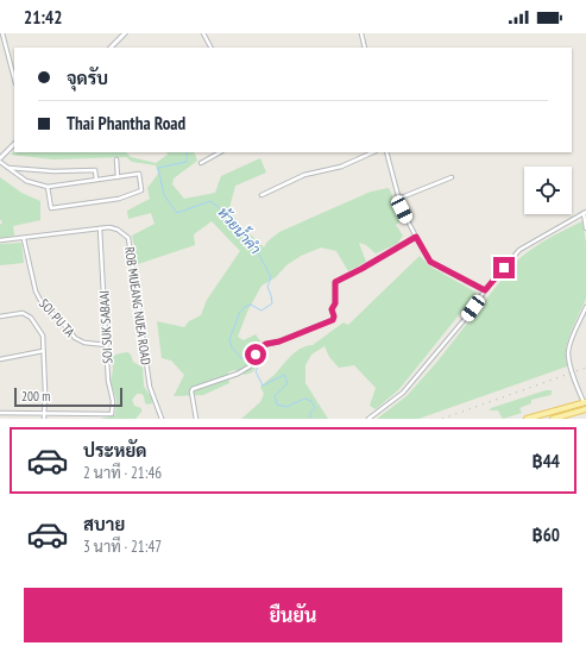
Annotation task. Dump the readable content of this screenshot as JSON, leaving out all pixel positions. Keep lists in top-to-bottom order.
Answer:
{
  "streets": {
    "street": ["ROB MUEANG NUEA ROAD", "SOI PU TA", "SOI SUK SABAAI"]
  },
  "crossings": [
    ["ROB MUEANG NUEA ROAD", "SOI PU TA"],
    ["ROB MUEANG NUEA ROAD", "SOI SUK SABAAI"],
    ["SOI PU TA", "SOI SUK SABAAI"]
  ],
  "water": ["ห้วยน้ำคำ"],
  "scale_bar": "200 m",
  "page": {
    "status": "21:42",
    "banner": ["จุดรับ", "Thai Phantha Road"],
    "scale": "200 m",
    "list": [
      {
        "name": "ประหยัด",
        "note": "2 นาที · 21:46",
        "value": "฿44"
      },
      {
        "name": "สบาย",
        "note": "3 นาที · 21:47",
        "value": "฿60"
      }
    ],
    "buttons": "ยืนยัน"
  }
}
